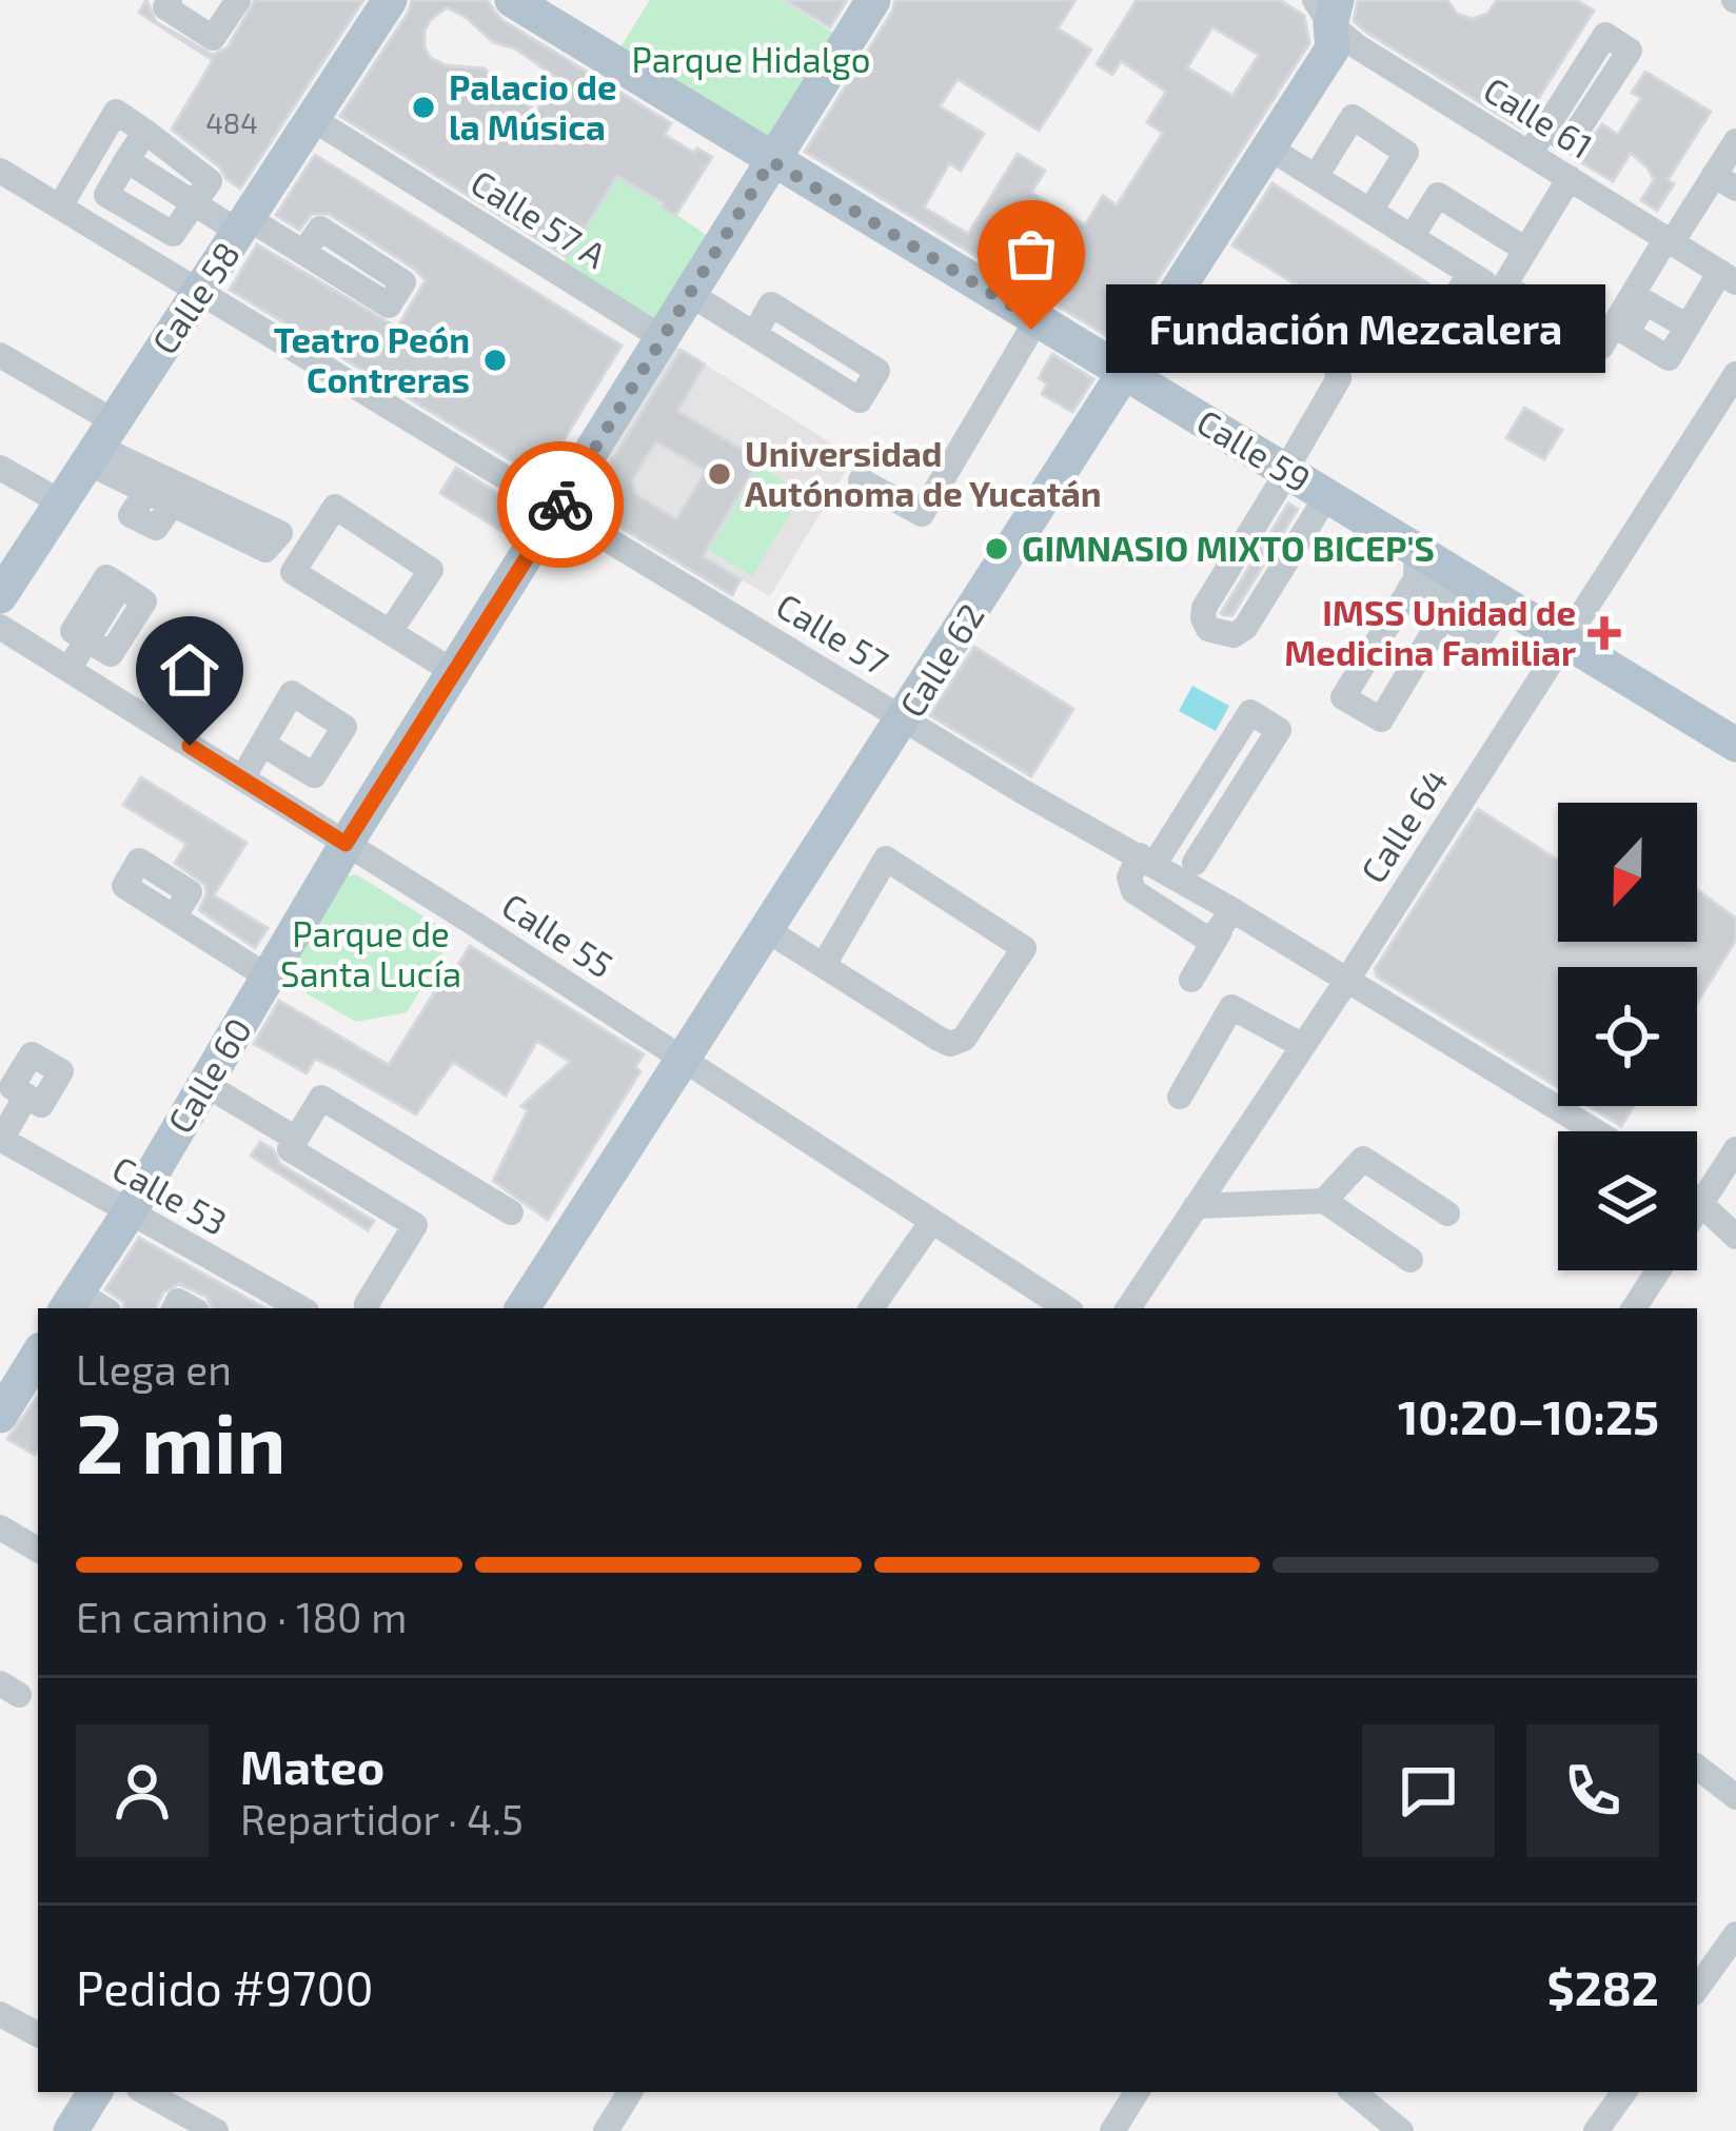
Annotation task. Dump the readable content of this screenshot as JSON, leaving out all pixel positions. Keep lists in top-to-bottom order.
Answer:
{
  "streets": {
    "main road": [
      "Calle 58",
      "Calle 59",
      "Calle 62",
      "Calle 60"
    ],
    "street": [
      "Calle 61",
      "Calle 57 A",
      "Calle 57",
      "Calle 64",
      "Calle 55",
      "Calle 53"
    ]
  },
  "crossings": [
    ["Calle 61", "Calle 62"],
    ["Calle 57 A", "Calle 58"],
    ["Calle 57 A", "Calle 60"],
    ["Calle 58", "Calle 57"],
    ["Calle 59", "Calle 62"],
    ["Calle 59", "Calle 64"],
    ["Calle 59", "Calle 60"],
    ["Calle 57", "Calle 62"],
    ["Calle 57", "Calle 64"],
    ["Calle 57", "Calle 60"],
    ["Calle 62", "Calle 55"],
    ["Calle 55", "Calle 60"],
    ["Calle 60", "Calle 53"]
  ],
  "parks": ["Parque Hidalgo", "Parque de Santa Lucía"],
  "places": {
    "other": [
      "Palacio de la Música",
      "Fundación Mezcalera",
      "Teatro Peón Contreras",
      "Universidad Autónoma de Yucatán",
      "GIMNASIO MIXTO BICEP'S"
    ],
    "health": ["IMSS Unidad de Medicina Familiar"]
  },
  "house_numbers": ["484"],
  "north": "bottom",
  "page": {
    "bubble": "Fundación Mezcalera",
    "heading": ["2 min", "Llega en", "10:20–10:25"],
    "panel": [
      "Mateo",
      "Repartidor · 4.5",
      "Pedido #9700",
      "$282"
    ],
    "bar": "En camino · 180 m"
  }
}
